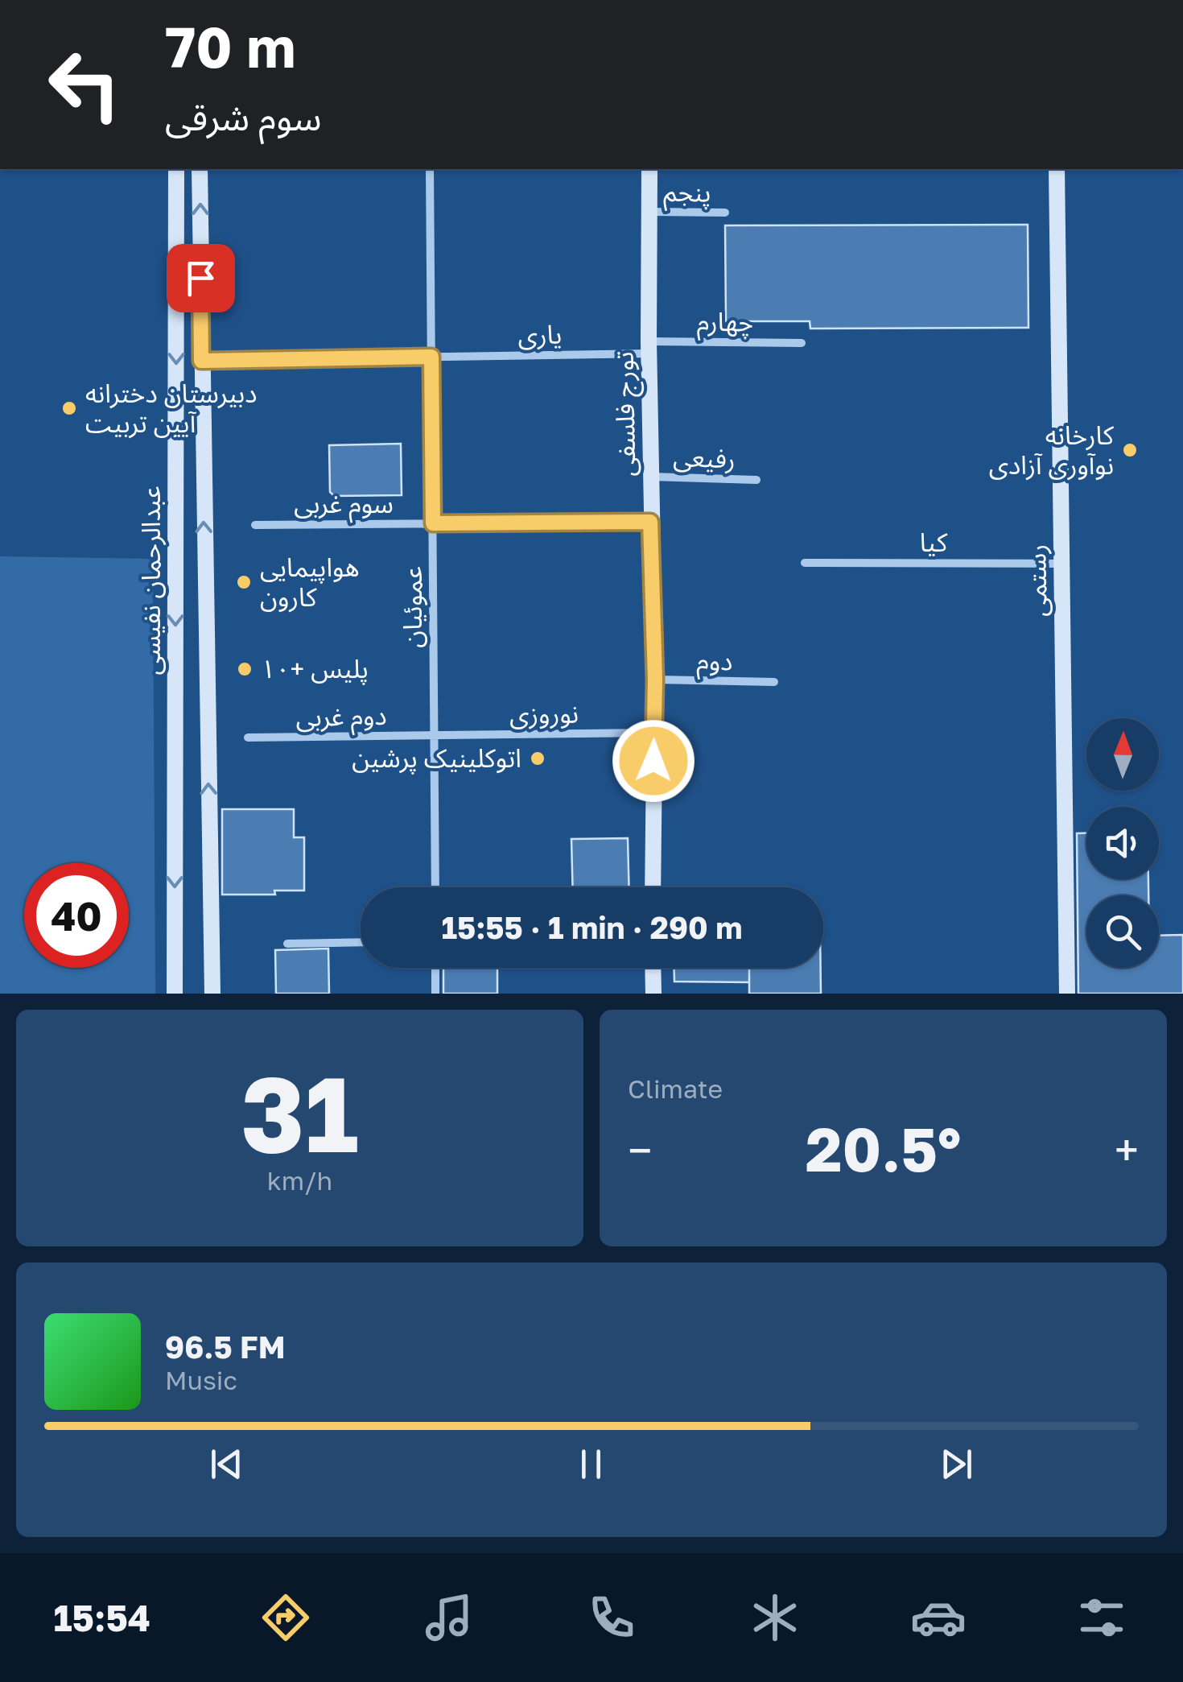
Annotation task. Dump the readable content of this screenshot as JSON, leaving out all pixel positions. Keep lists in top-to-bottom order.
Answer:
{
  "streets": {
    "main road": ["تورج فلسفی", "عبدالرحمان نفیسی", "رستمی"],
    "street": [
      "پنجم",
      "چهارم",
      "یاری",
      "رفیعی",
      "سوم غربی",
      "کیا",
      "عموئیان",
      "دوم",
      "نوروزی",
      "دوم غربی"
    ]
  },
  "crossings": [
    ["پنجم", "تورج فلسفی"],
    ["چهارم", "یاری"],
    ["چهارم", "تورج فلسفی"],
    ["یاری", "تورج فلسفی"],
    ["یاری", "عبدالرحمان نفیسی"],
    ["یاری", "عموئیان"],
    ["تورج فلسفی", "رفیعی"],
    ["تورج فلسفی", "سوم غربی"],
    ["تورج فلسفی", "دوم"],
    ["تورج فلسفی", "نوروزی"],
    ["سوم غربی", "عموئیان"],
    ["کیا", "رستمی"],
    ["عموئیان", "نوروزی"],
    ["عموئیان", "دوم غربی"],
    ["نوروزی", "دوم غربی"]
  ],
  "places": [
    "دبیرستان دخترانه آیین تربیت",
    "کارخانه نوآوری آزادی",
    "هواپیمایی کارون",
    "پلیس +۱۰",
    "اتوکلینیک پرشین"
  ],
  "north": "top",
  "page": {
    "turn": ["70 m", "سوم شرقی"],
    "limit": "40",
    "trip": "15:55 · 1 min · 290 m",
    "tile": [
      ["31", "km/h"],
      "Climate"
    ],
    "heat": ["−", "20.5°", "+"],
    "song": ["96.5 FM", "Music"],
    "tabs": "15:54"
  }
}
